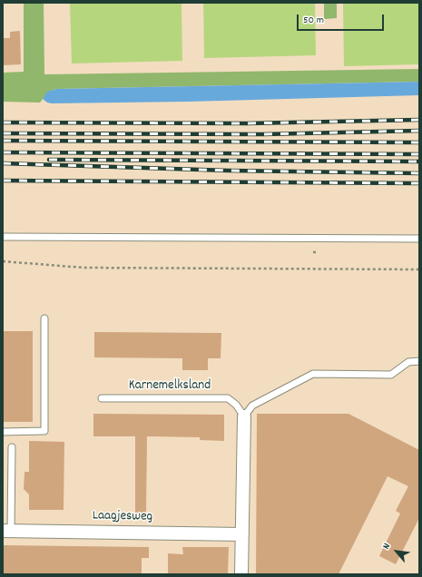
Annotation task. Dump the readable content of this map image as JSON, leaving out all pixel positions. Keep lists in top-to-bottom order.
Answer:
{
  "streets": {
    "street": ["Laagjesweg"],
    "lane": ["Karnemelksland"]
  },
  "scale_bar": "50 m",
  "north": "top left"
}
